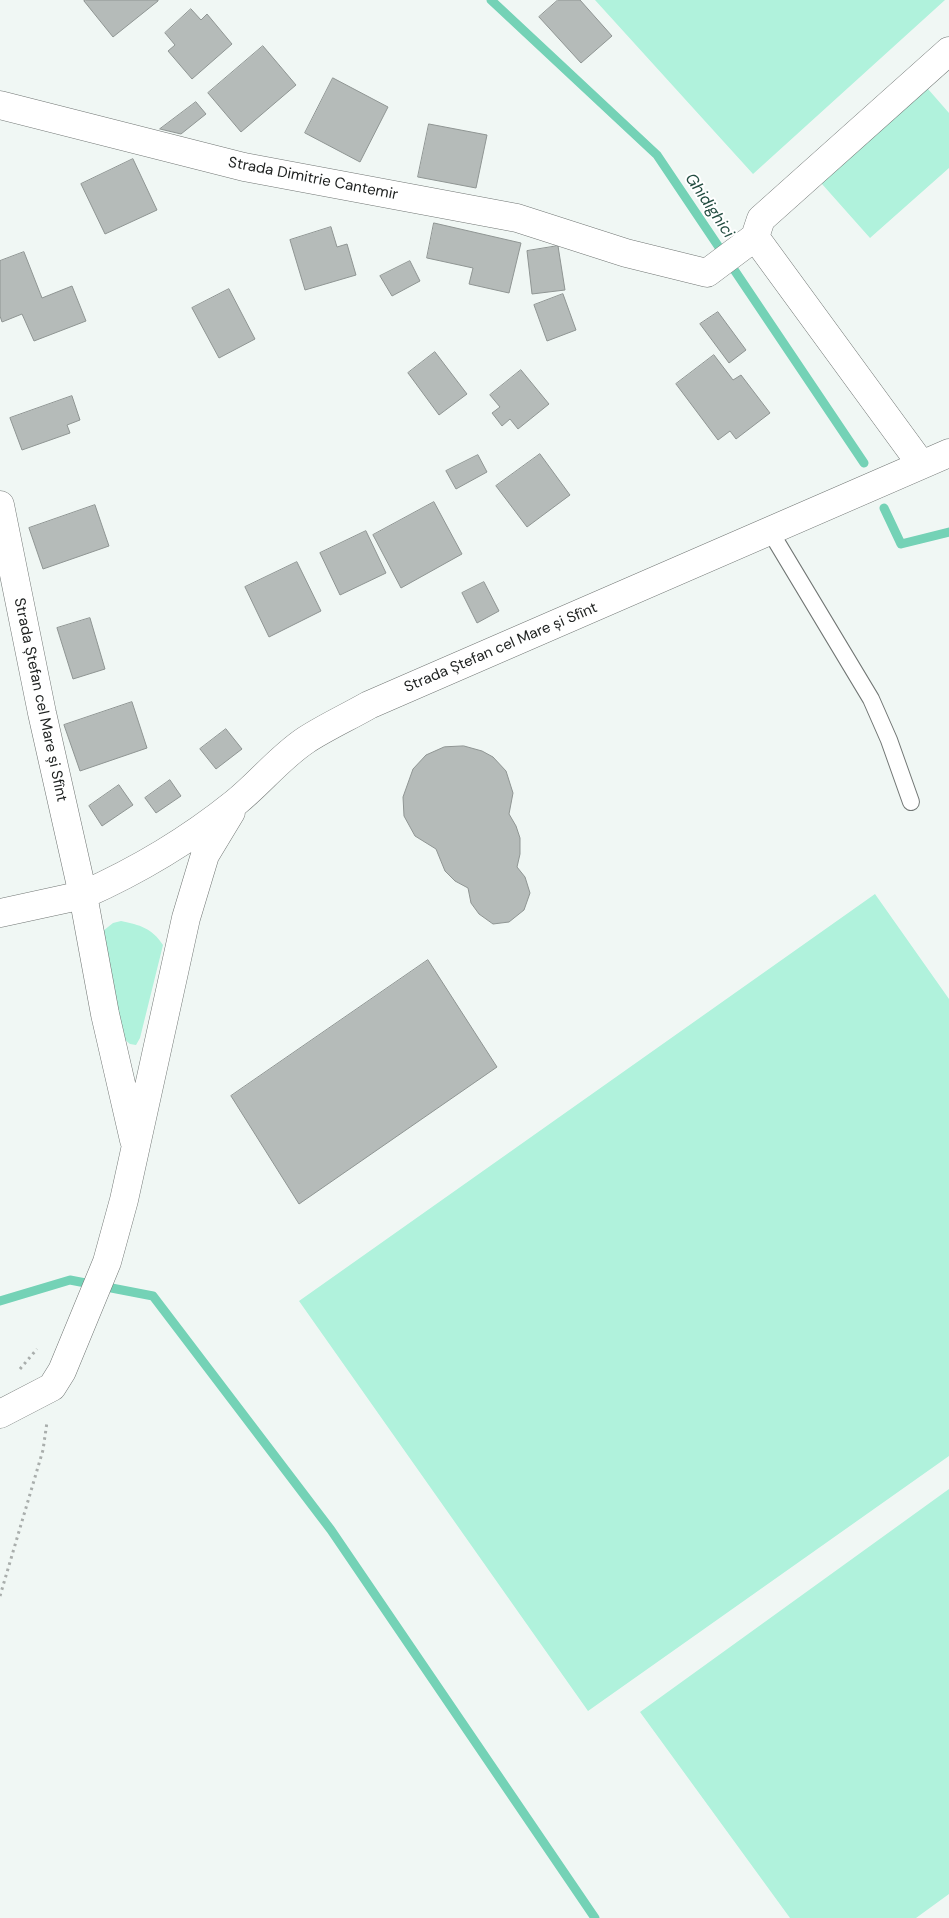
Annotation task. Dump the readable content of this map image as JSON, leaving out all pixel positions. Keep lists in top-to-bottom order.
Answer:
{
  "streets": {
    "street": ["Strada Dimitrie Cantemir", "Strada Ștefan cel Mare și Sfînt"]
  },
  "water": ["Ghidighici"]
}
